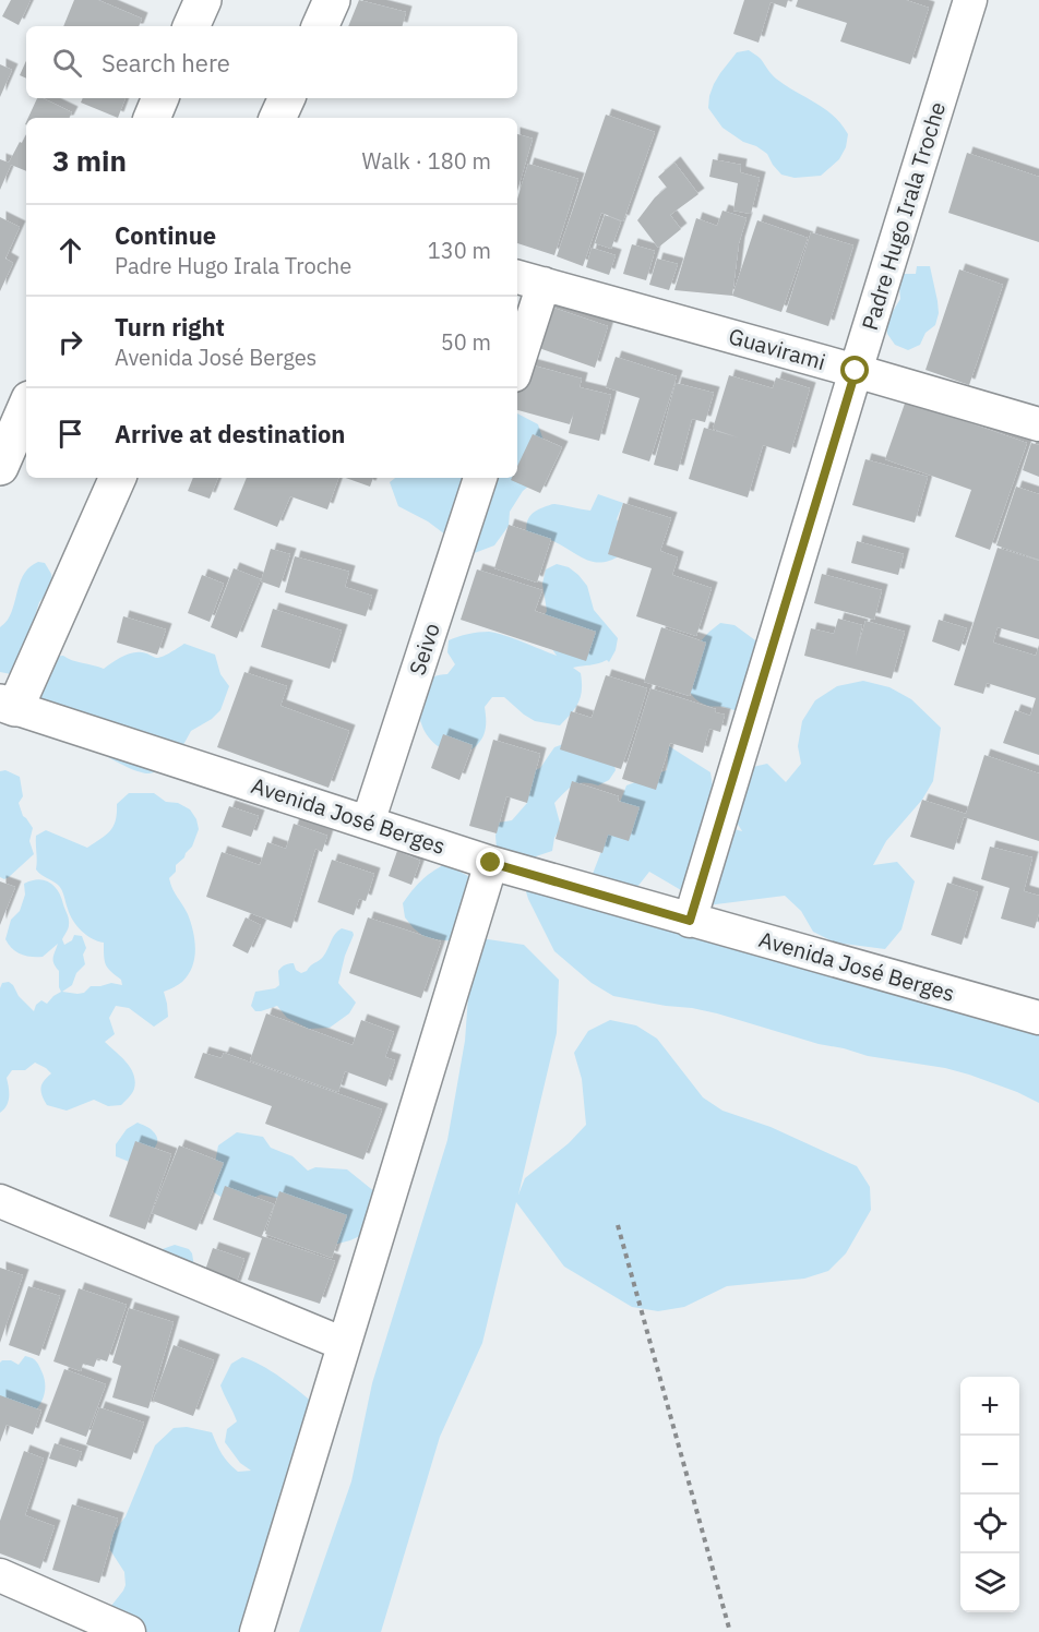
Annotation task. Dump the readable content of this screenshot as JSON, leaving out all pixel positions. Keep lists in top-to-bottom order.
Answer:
{
  "streets": {
    "street": [
      "Padre Hugo Irala Troche",
      "Guavirami",
      "Seivo",
      "Avenida José Berges"
    ]
  },
  "crossings": [
    ["Padre Hugo Irala Troche", "Guavirami"],
    ["Padre Hugo Irala Troche", "Avenida José Berges"],
    ["Seivo", "Avenida José Berges"]
  ],
  "page": {
    "search": "Search here",
    "heading": ["3 min", "Walk · 180 m"],
    "list": [
      ["Continue", "Padre Hugo Irala Troche", "130 m"],
      ["Turn right", "Avenida José Berges", "50 m"],
      "Arrive at destination"
    ],
    "map_buttons": ["+", "−"]
  }
}
